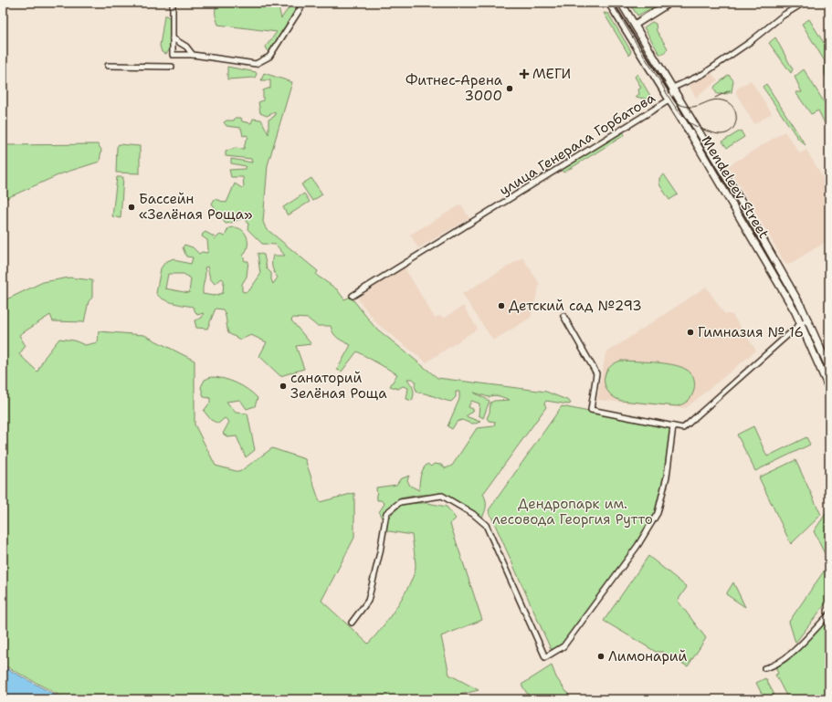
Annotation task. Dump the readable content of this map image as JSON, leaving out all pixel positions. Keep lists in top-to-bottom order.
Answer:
{
  "streets": {
    "main road": ["Mendeleev Street"],
    "street": ["улица Генерала Горбатова"]
  },
  "crossings": [
    ["улица Генерала Горбатова", "Mendeleev Street"]
  ],
  "parks": ["Дендропарк им. лесовода Георгия Рутто"],
  "places": {
    "health": ["МЕГИ"],
    "other": [
      "Фитнес-Арена 3000",
      "Бассейн «Зелёная Роща»",
      "Детский сад №293",
      "Гимназия № 16",
      "санаторий Зелёная Роща",
      "Лимонарий"
    ]
  }
}
